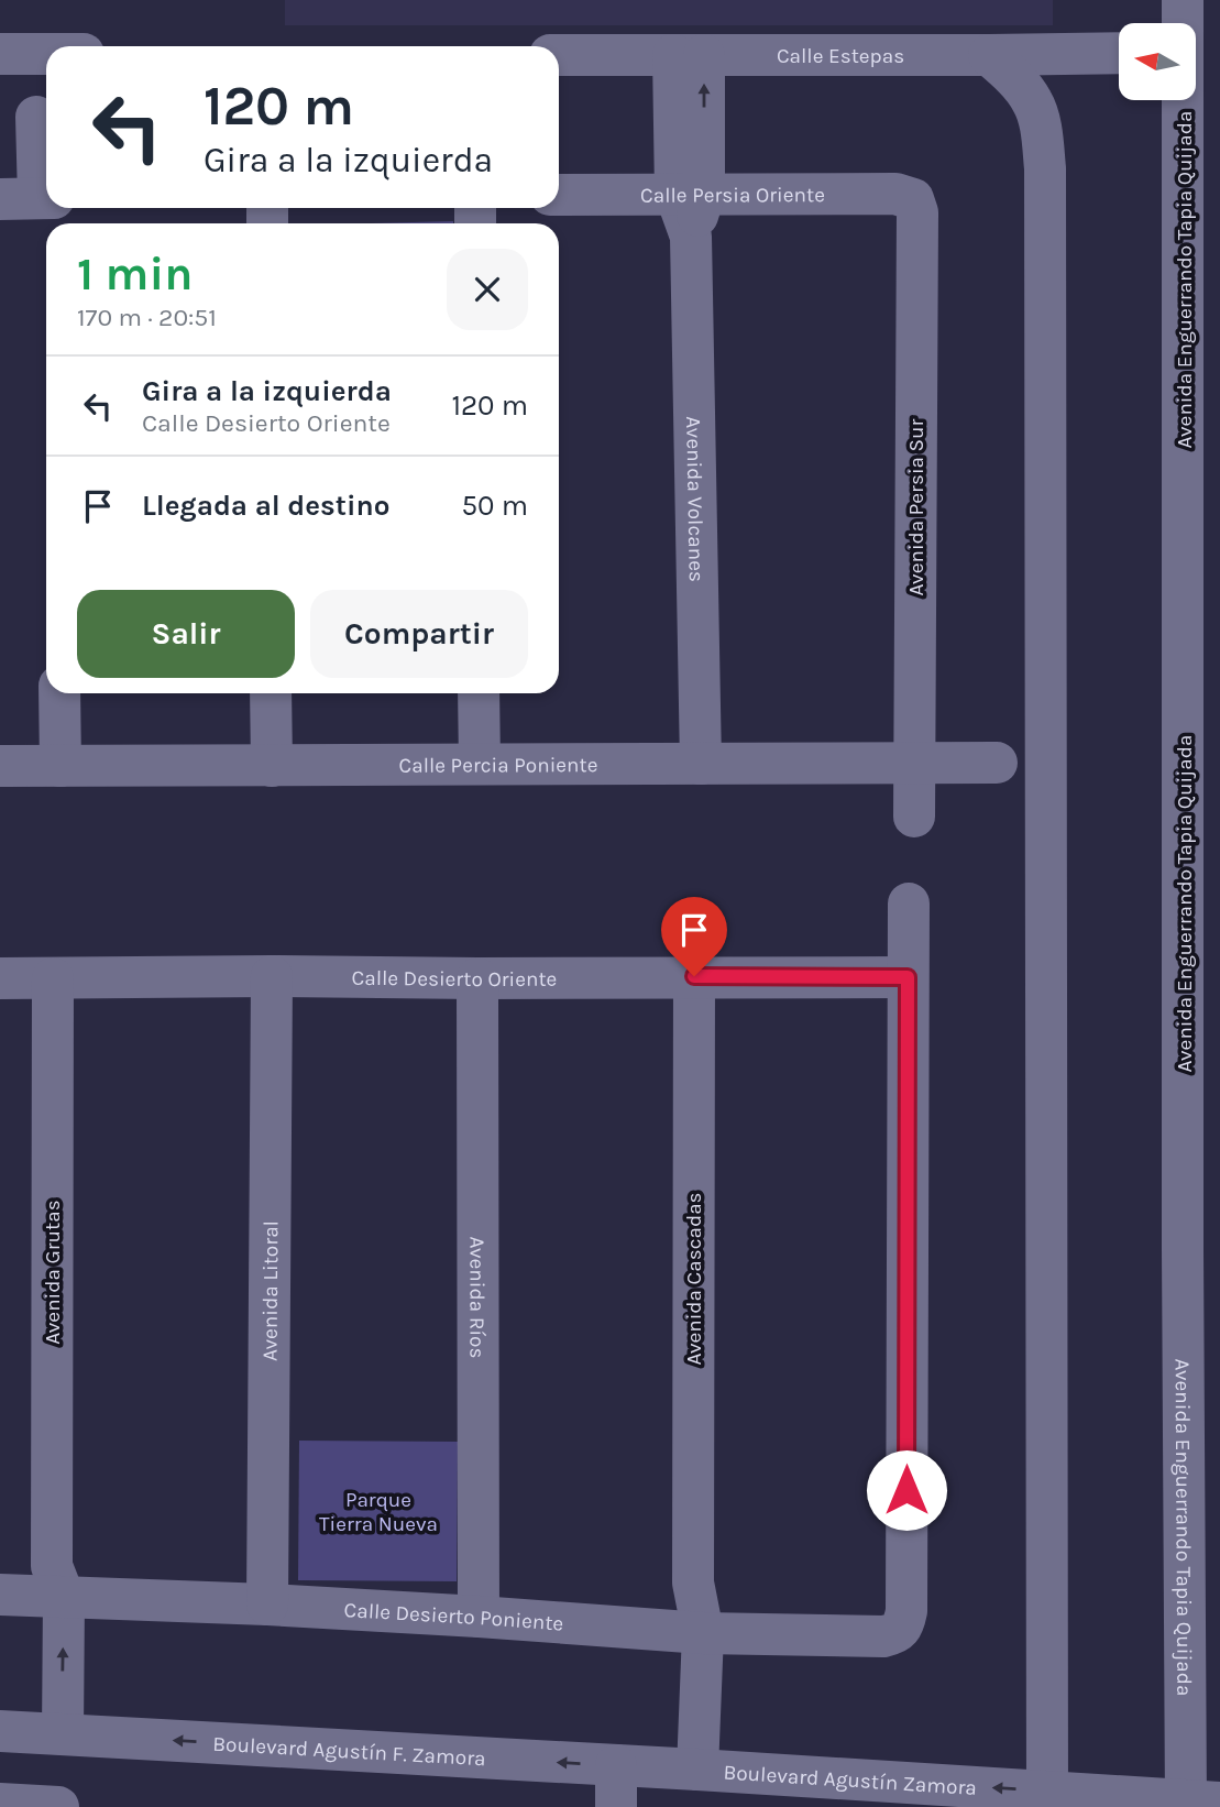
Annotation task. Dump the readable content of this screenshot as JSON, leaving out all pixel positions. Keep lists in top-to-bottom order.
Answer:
{
  "streets": {
    "street": [
      "Calle Estepas",
      "Calle Persia Oriente",
      "Avenida Enguerrando Tapia Quijada",
      "Avenida Volcanes",
      "Avenida Persia Sur",
      "Calle Percia Poniente",
      "Calle Desierto Oriente",
      "Avenida Grutas",
      "Avenida Cascadas",
      "Avenida Litoral",
      "Avenida Ríos",
      "Calle Desierto Poniente",
      "Boulevard Agustín F. Zamora",
      "Boulevard Agustín Zamora"
    ]
  },
  "crossings": [
    ["Calle Estepas", "Avenida Volcanes"],
    ["Calle Persia Oriente", "Avenida Volcanes"],
    ["Calle Persia Oriente", "Avenida Persia Sur"],
    ["Avenida Enguerrando Tapia Quijada", "Boulevard Agustín Zamora"],
    ["Avenida Volcanes", "Calle Percia Poniente"],
    ["Avenida Persia Sur", "Calle Percia Poniente"],
    ["Calle Desierto Oriente", "Avenida Grutas"],
    ["Calle Desierto Oriente", "Avenida Cascadas"],
    ["Calle Desierto Oriente", "Avenida Litoral"],
    ["Calle Desierto Oriente", "Avenida Ríos"],
    ["Calle Desierto Oriente", "Calle Desierto Poniente"],
    ["Avenida Grutas", "Calle Desierto Poniente"],
    ["Avenida Grutas", "Boulevard Agustín F. Zamora"],
    ["Avenida Cascadas", "Calle Desierto Poniente"],
    ["Avenida Cascadas", "Boulevard Agustín F. Zamora"],
    ["Avenida Cascadas", "Boulevard Agustín Zamora"],
    ["Avenida Litoral", "Calle Desierto Poniente"],
    ["Avenida Ríos", "Calle Desierto Poniente"],
    ["Boulevard Agustín F. Zamora", "Boulevard Agustín Zamora"]
  ],
  "one_way": ["Boulevard Agustín F. Zamora", "Boulevard Agustín Zamora"],
  "parks": ["Parque Tierra Nueva"],
  "north": "left",
  "page": {
    "turn": ["120 m", "Gira a la izquierda"],
    "heading": ["1 min", "170 m · 20:51"],
    "list": [
      {
        "name": "Gira a la izquierda",
        "note": "Calle Desierto Oriente",
        "value": "120 m"
      },
      {
        "name": "Llegada al destino",
        "value": "50 m"
      }
    ],
    "buttons": ["Salir", "Compartir"]
  }
}
